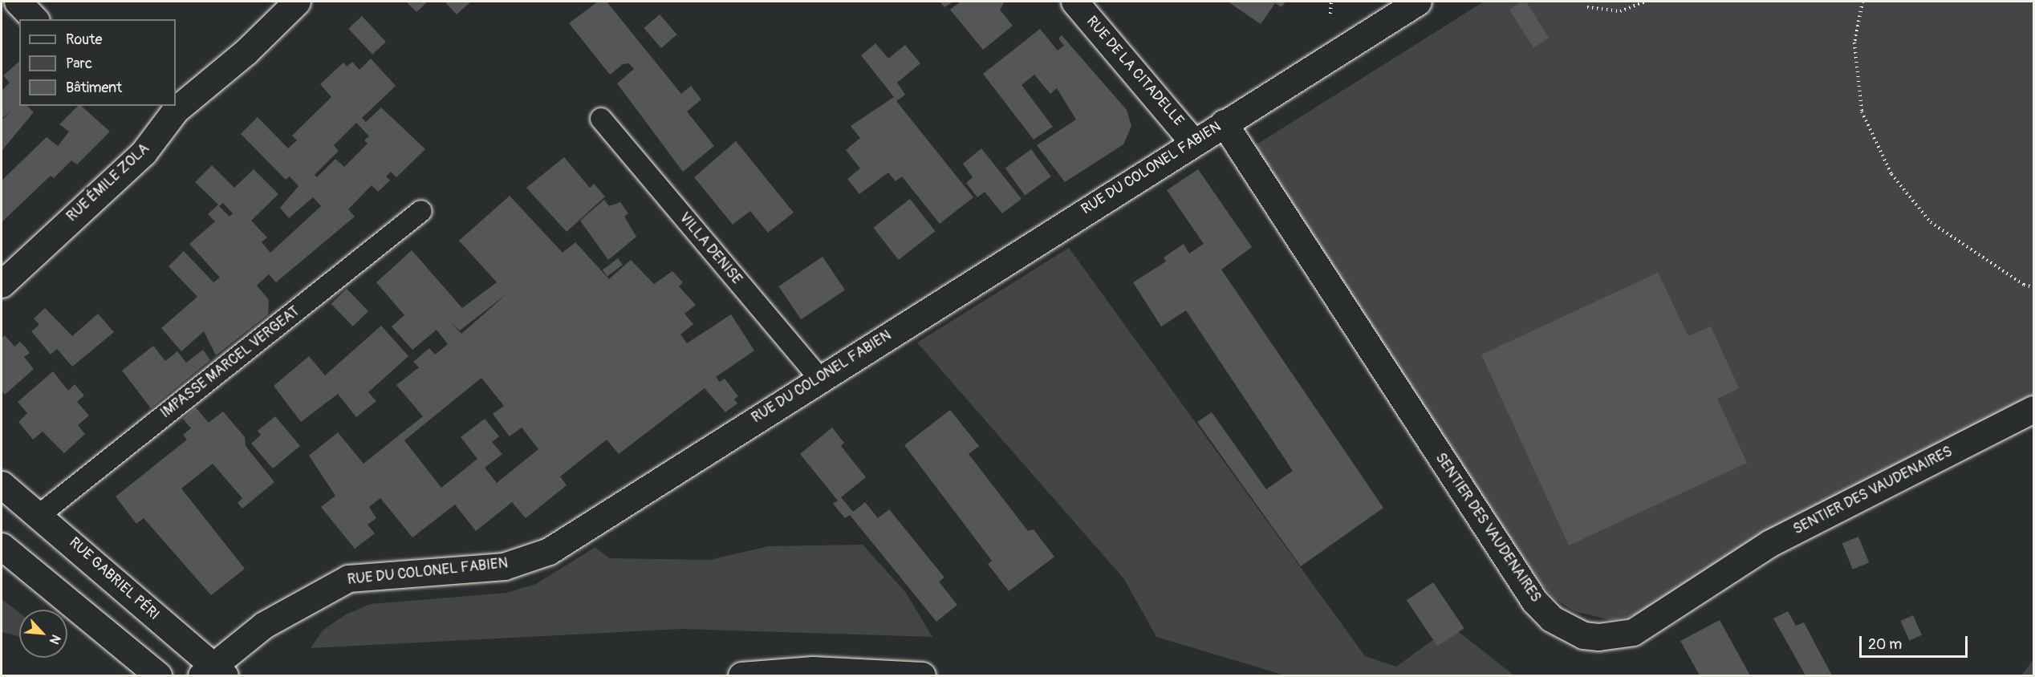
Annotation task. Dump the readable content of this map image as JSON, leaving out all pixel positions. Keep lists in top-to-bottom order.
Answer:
{
  "streets": {
    "main road": [
      "RUE DE LA CITADELLE",
      "RUE DU COLONEL FABIEN",
      "RUE ÉMILE ZOLA",
      "SENTIER DES VAUDENAIRES",
      "RUE GABRIEL PÉRI"
    ],
    "lane": ["VILLA DENISE", "IMPASSE MARCEL VERGEAT"]
  },
  "crossings": [
    ["RUE DE LA CITADELLE", "RUE DU COLONEL FABIEN"],
    ["RUE DU COLONEL FABIEN", "VILLA DENISE"],
    ["RUE DU COLONEL FABIEN", "SENTIER DES VAUDENAIRES"],
    ["RUE DU COLONEL FABIEN", "RUE GABRIEL PÉRI"],
    ["IMPASSE MARCEL VERGEAT", "RUE GABRIEL PÉRI"]
  ],
  "legend": ["Route", "Parc", "Bâtiment"],
  "scale_bar": "20 m",
  "north": "bottom right"
}
